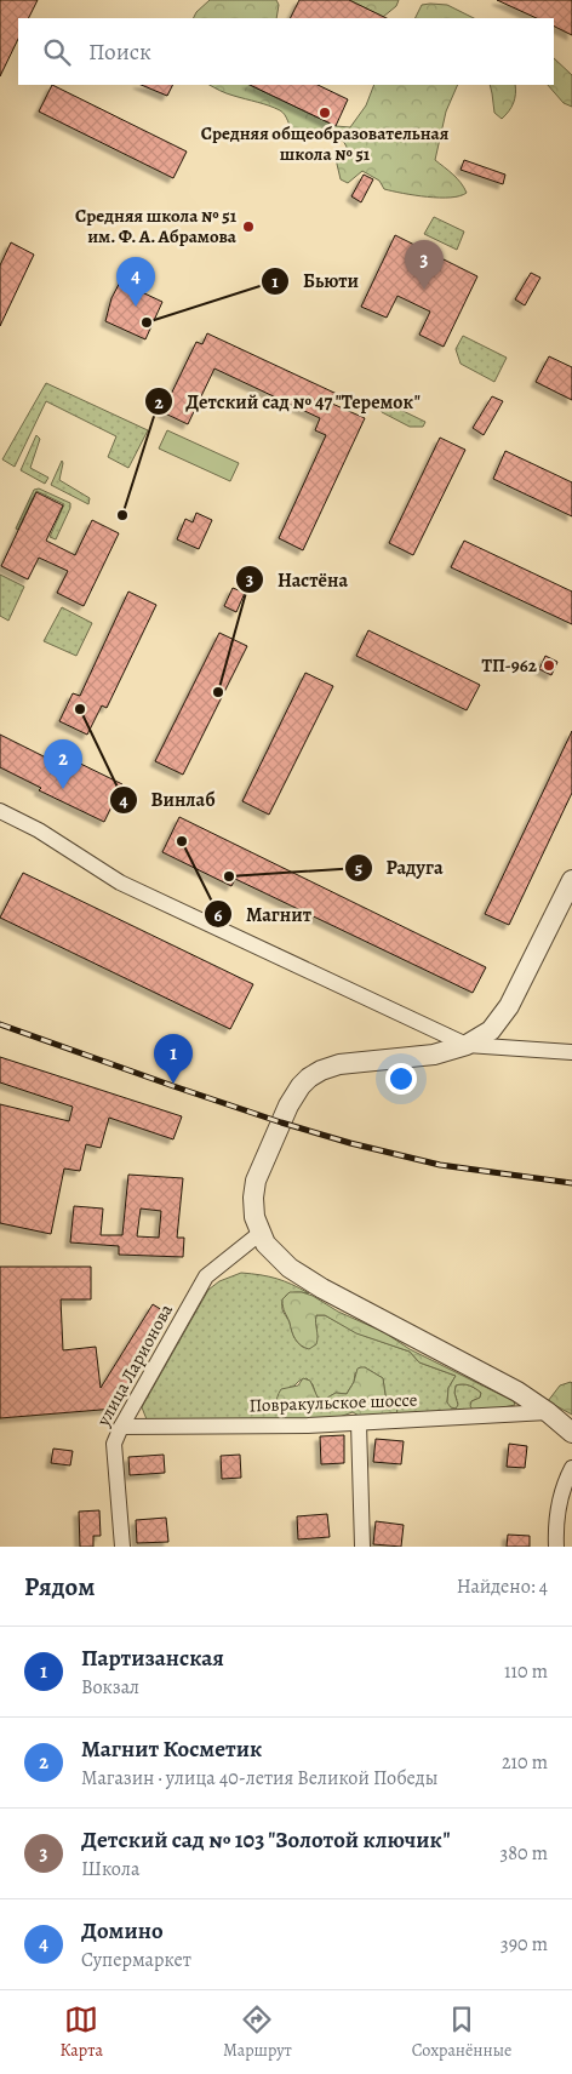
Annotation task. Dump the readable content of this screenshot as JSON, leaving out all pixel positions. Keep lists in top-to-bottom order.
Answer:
{
  "streets": {
    "street": ["улица Ларионова", "Повракульское шоссе"]
  },
  "crossings": [
    ["улица Ларионова", "Повракульское шоссе"]
  ],
  "places": [
    "Средняя общеобразовательная школа № 51",
    "Средняя школа № 51 им. Ф. А. Абрамова",
    "Бьюти",
    "Детский сад № 47 \"Теремок\"",
    "ТП-962",
    "Настёна",
    "Винлаб",
    "Магнит",
    "Радуга"
  ],
  "page": {
    "search": "Поиск",
    "pins": [
      "3",
      "4",
      "2",
      "1"
    ],
    "heading": ["Рядом", "Найдено: 4"],
    "list": [
      {
        "mark": "1",
        "name": "Партизанская",
        "note": "Вокзал",
        "value": "110 m"
      },
      {
        "mark": "2",
        "name": "Магнит Косметик",
        "note": "Магазин · улица 40-летия Великой Победы",
        "value": "210 m"
      },
      {
        "mark": "3",
        "name": "Детский сад № 103 \"Золотой ключик\"",
        "note": "Школа",
        "value": "380 m"
      },
      {
        "mark": "4",
        "name": "Домино",
        "note": "Супермаркет",
        "value": "390 m"
      }
    ],
    "nav": ["Карта", "Маршрут", "Сохранённые"]
  }
}
